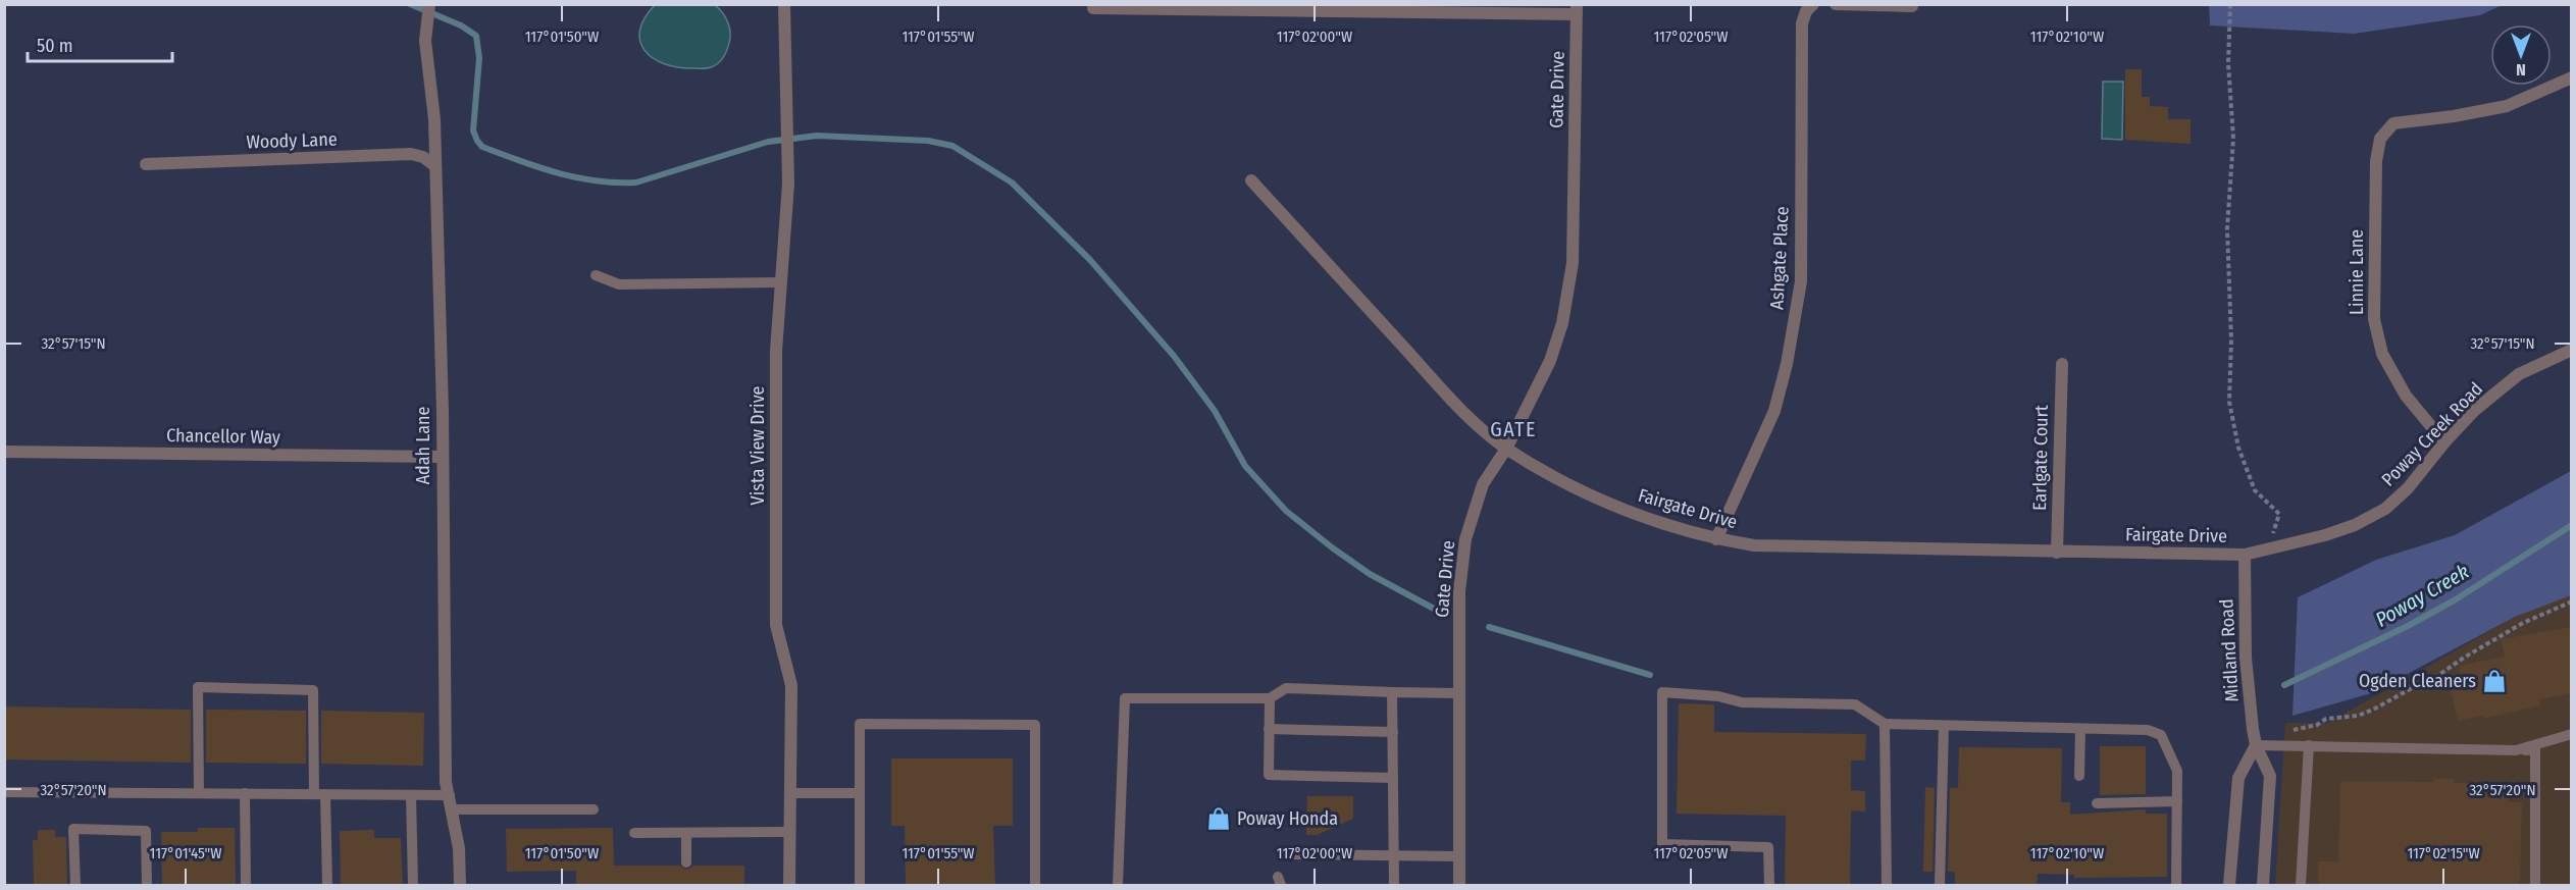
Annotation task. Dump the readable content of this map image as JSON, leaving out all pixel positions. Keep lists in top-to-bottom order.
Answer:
{
  "streets": {
    "street": [
      "Gate Drive",
      "Woody Lane",
      "Ashgate Place",
      "Linnie Lane",
      "Poway Creek Road",
      "Chancellor Way",
      "Adah Lane",
      "Vista View Drive",
      "Earlgate Court",
      "Fairgate Drive",
      "Midland Road"
    ]
  },
  "crossings": [
    ["Gate Drive", "Fairgate Drive"],
    ["Woody Lane", "Adah Lane"],
    ["Ashgate Place", "Fairgate Drive"],
    ["Linnie Lane", "Poway Creek Road"],
    ["Poway Creek Road", "Fairgate Drive"],
    ["Poway Creek Road", "Midland Road"],
    ["Chancellor Way", "Adah Lane"],
    ["Earlgate Court", "Fairgate Drive"],
    ["Fairgate Drive", "Midland Road"]
  ],
  "districts": ["GATE"],
  "water": ["Poway Creek"],
  "places": {
    "shop": ["Ogden Cleaners", "Poway Honda"]
  },
  "scale_bar": "50 m",
  "north": "bottom",
  "coordinates": [
    "117°01'50\"W",
    "117°01'55\"W",
    "117°02'00\"W",
    "117°02'05\"W",
    "117°02'10\"W",
    "32°57'15\"N",
    "32°57'20\"N",
    "117°01'45\"W",
    "117°02'15\"W"
  ]
}
